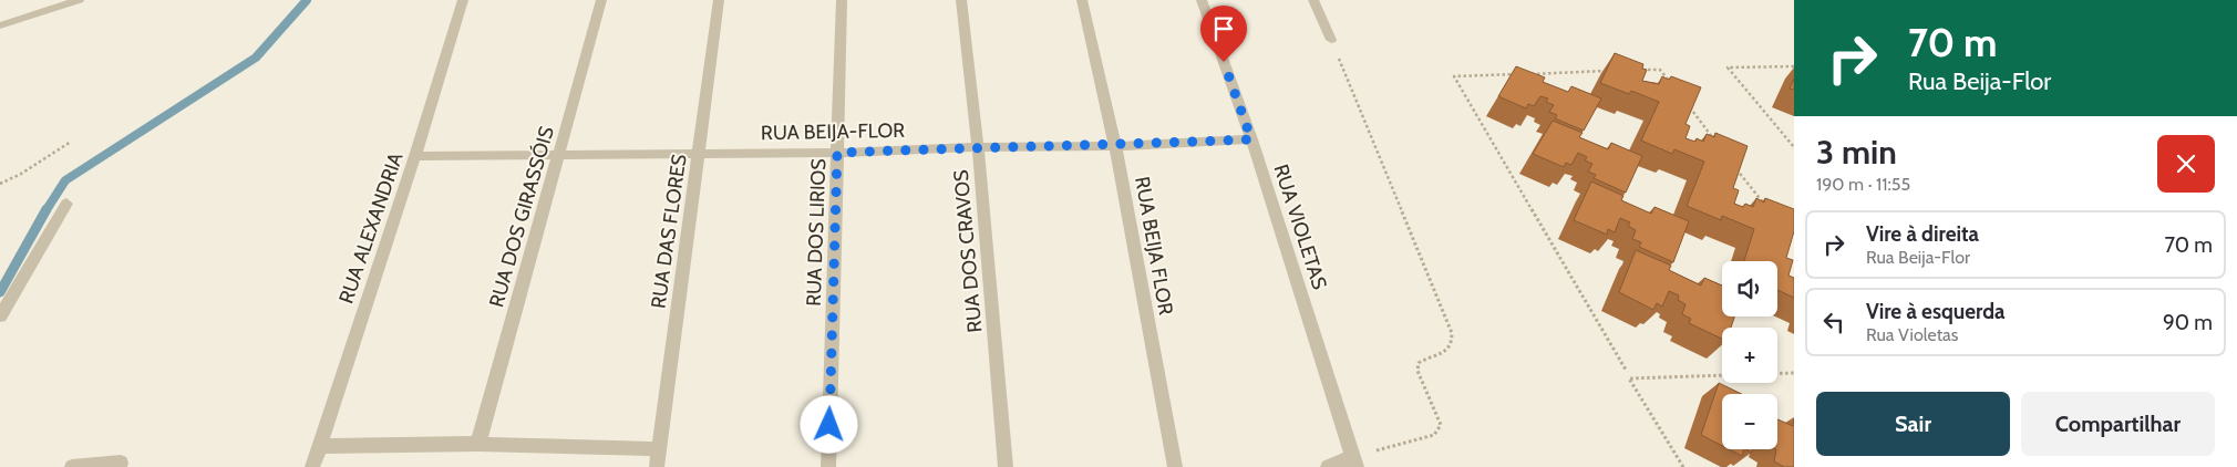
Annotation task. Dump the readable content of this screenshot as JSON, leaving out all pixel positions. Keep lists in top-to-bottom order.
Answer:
{
  "streets": {
    "street": [
      "RUA BEIJA-FLOR",
      "RUA DOS GIRASSÓIS",
      "RUA VIOLETAS",
      "RUA ALEXANDRIA",
      "RUA DAS FLORES",
      "RUA DOS LIRIOS",
      "RUA BEIJA FLOR",
      "RUA DOS CRAVOS"
    ]
  },
  "crossings": [
    ["RUA BEIJA-FLOR", "RUA DOS GIRASSÓIS"],
    ["RUA BEIJA-FLOR", "RUA VIOLETAS"],
    ["RUA BEIJA-FLOR", "RUA ALEXANDRIA"],
    ["RUA BEIJA-FLOR", "RUA DAS FLORES"],
    ["RUA BEIJA-FLOR", "RUA DOS LIRIOS"],
    ["RUA BEIJA-FLOR", "RUA BEIJA FLOR"],
    ["RUA BEIJA-FLOR", "RUA DOS CRAVOS"]
  ],
  "page": {
    "turn": ["70 m", "Rua Beija-Flor"],
    "heading": ["3 min", "190 m · 11:55"],
    "list": [
      {
        "name": "Vire à direita",
        "note": "Rua Beija-Flor",
        "value": "70 m"
      },
      {
        "name": "Vire à esquerda",
        "note": "Rua Violetas",
        "value": "90 m"
      }
    ],
    "map_buttons": ["+", "−"],
    "buttons": ["Sair", "Compartilhar"]
  }
}
